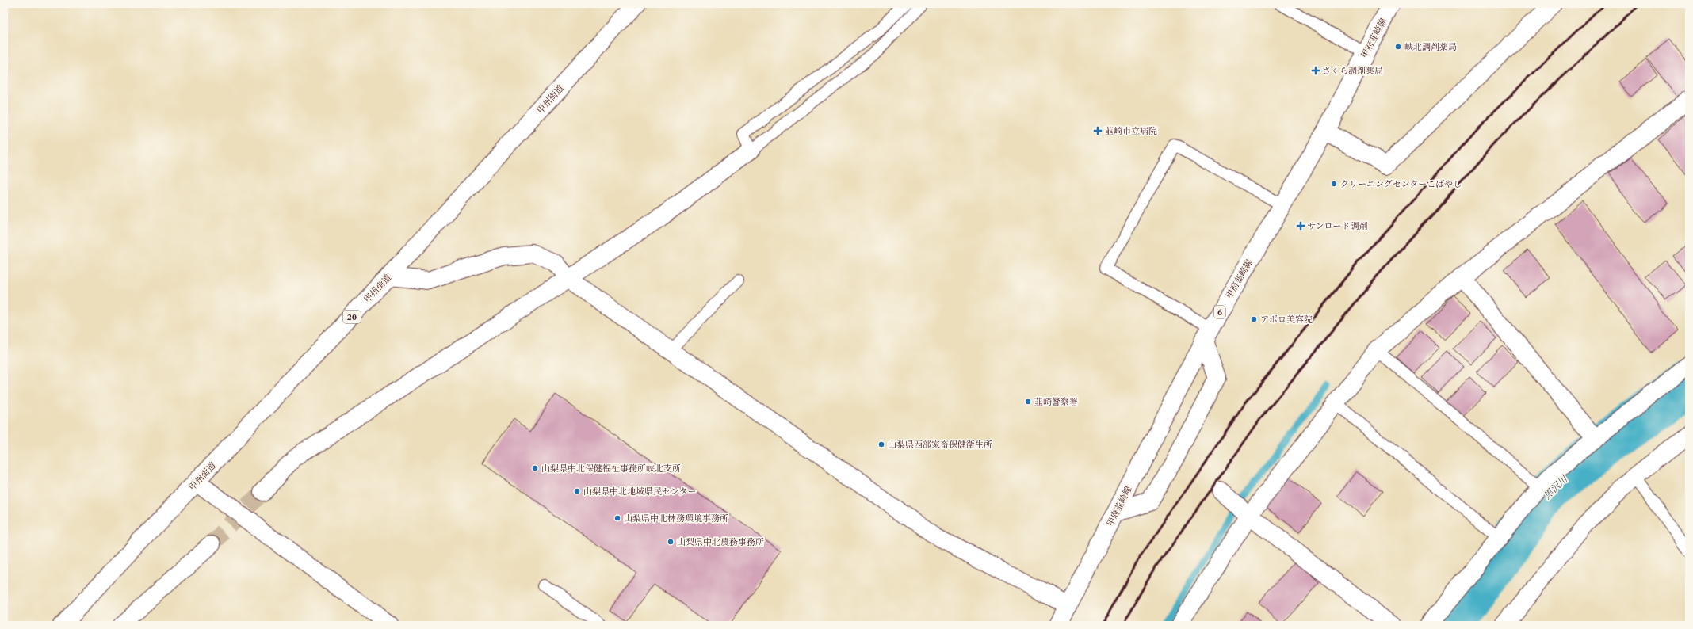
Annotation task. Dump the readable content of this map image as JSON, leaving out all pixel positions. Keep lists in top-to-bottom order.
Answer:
{
  "streets": {
    "main road": [
      "甲府韮崎線",
      "甲州街道",
      "6",
      "20"
    ]
  },
  "water": ["黒沢川"],
  "places": {
    "other": [
      "峡北調剤薬局",
      "クリーニングセンターこばやし",
      "アポロ美容院",
      "韮崎警察署",
      "山梨県西部家畜保健衛生所",
      "山梨県中北保健福祉事務所峡北支所",
      "山梨県中北地域県民センター",
      "山梨県中北林務環境事務所",
      "山梨県中北農務事務所"
    ],
    "health": ["さくら調剤薬局", "韮崎市立病院", "サンロード調剤"]
  }
}
